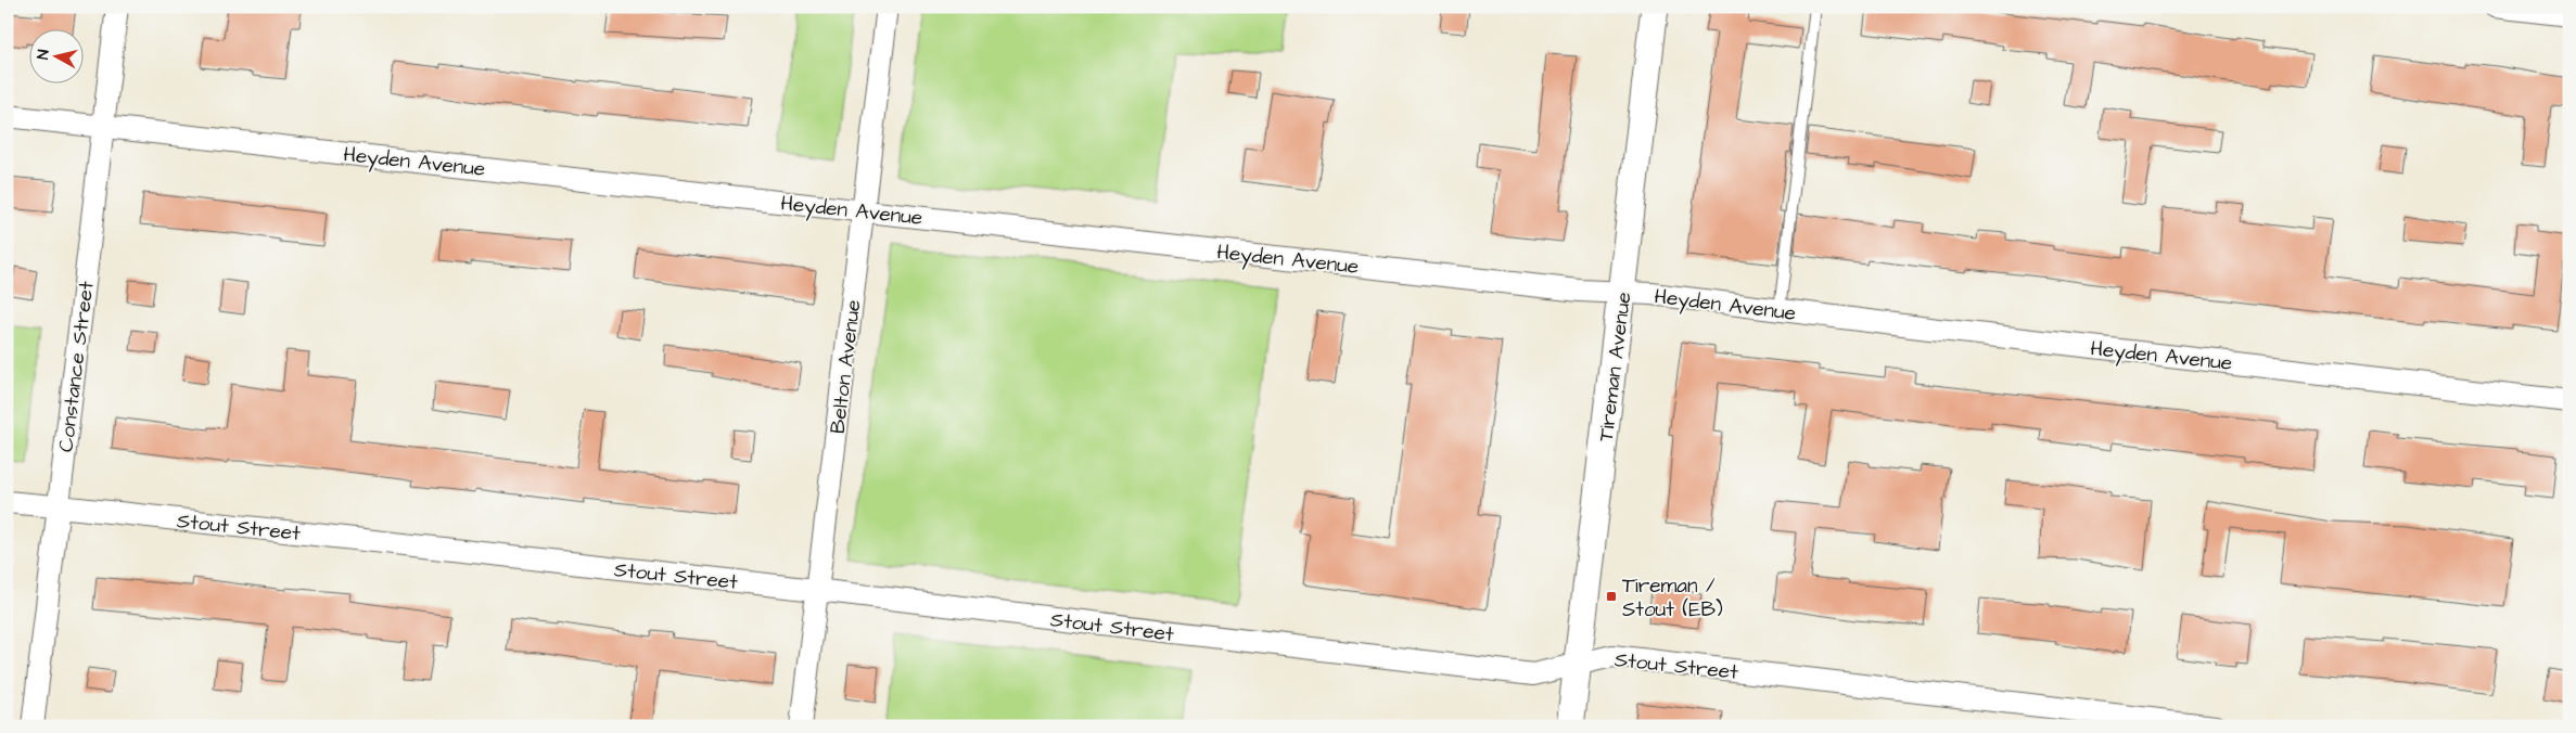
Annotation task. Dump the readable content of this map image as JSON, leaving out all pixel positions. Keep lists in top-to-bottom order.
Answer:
{
  "streets": {
    "street": [
      "Heyden Avenue",
      "Constance Street",
      "Belton Avenue",
      "Tireman Avenue",
      "Stout Street"
    ]
  },
  "crossings": [
    ["Heyden Avenue", "Constance Street"],
    ["Heyden Avenue", "Belton Avenue"],
    ["Heyden Avenue", "Tireman Avenue"],
    ["Constance Street", "Stout Street"],
    ["Belton Avenue", "Stout Street"],
    ["Tireman Avenue", "Stout Street"]
  ],
  "places": {
    "transit": ["Tireman / Stout (EB)"]
  },
  "north": "left"
}
